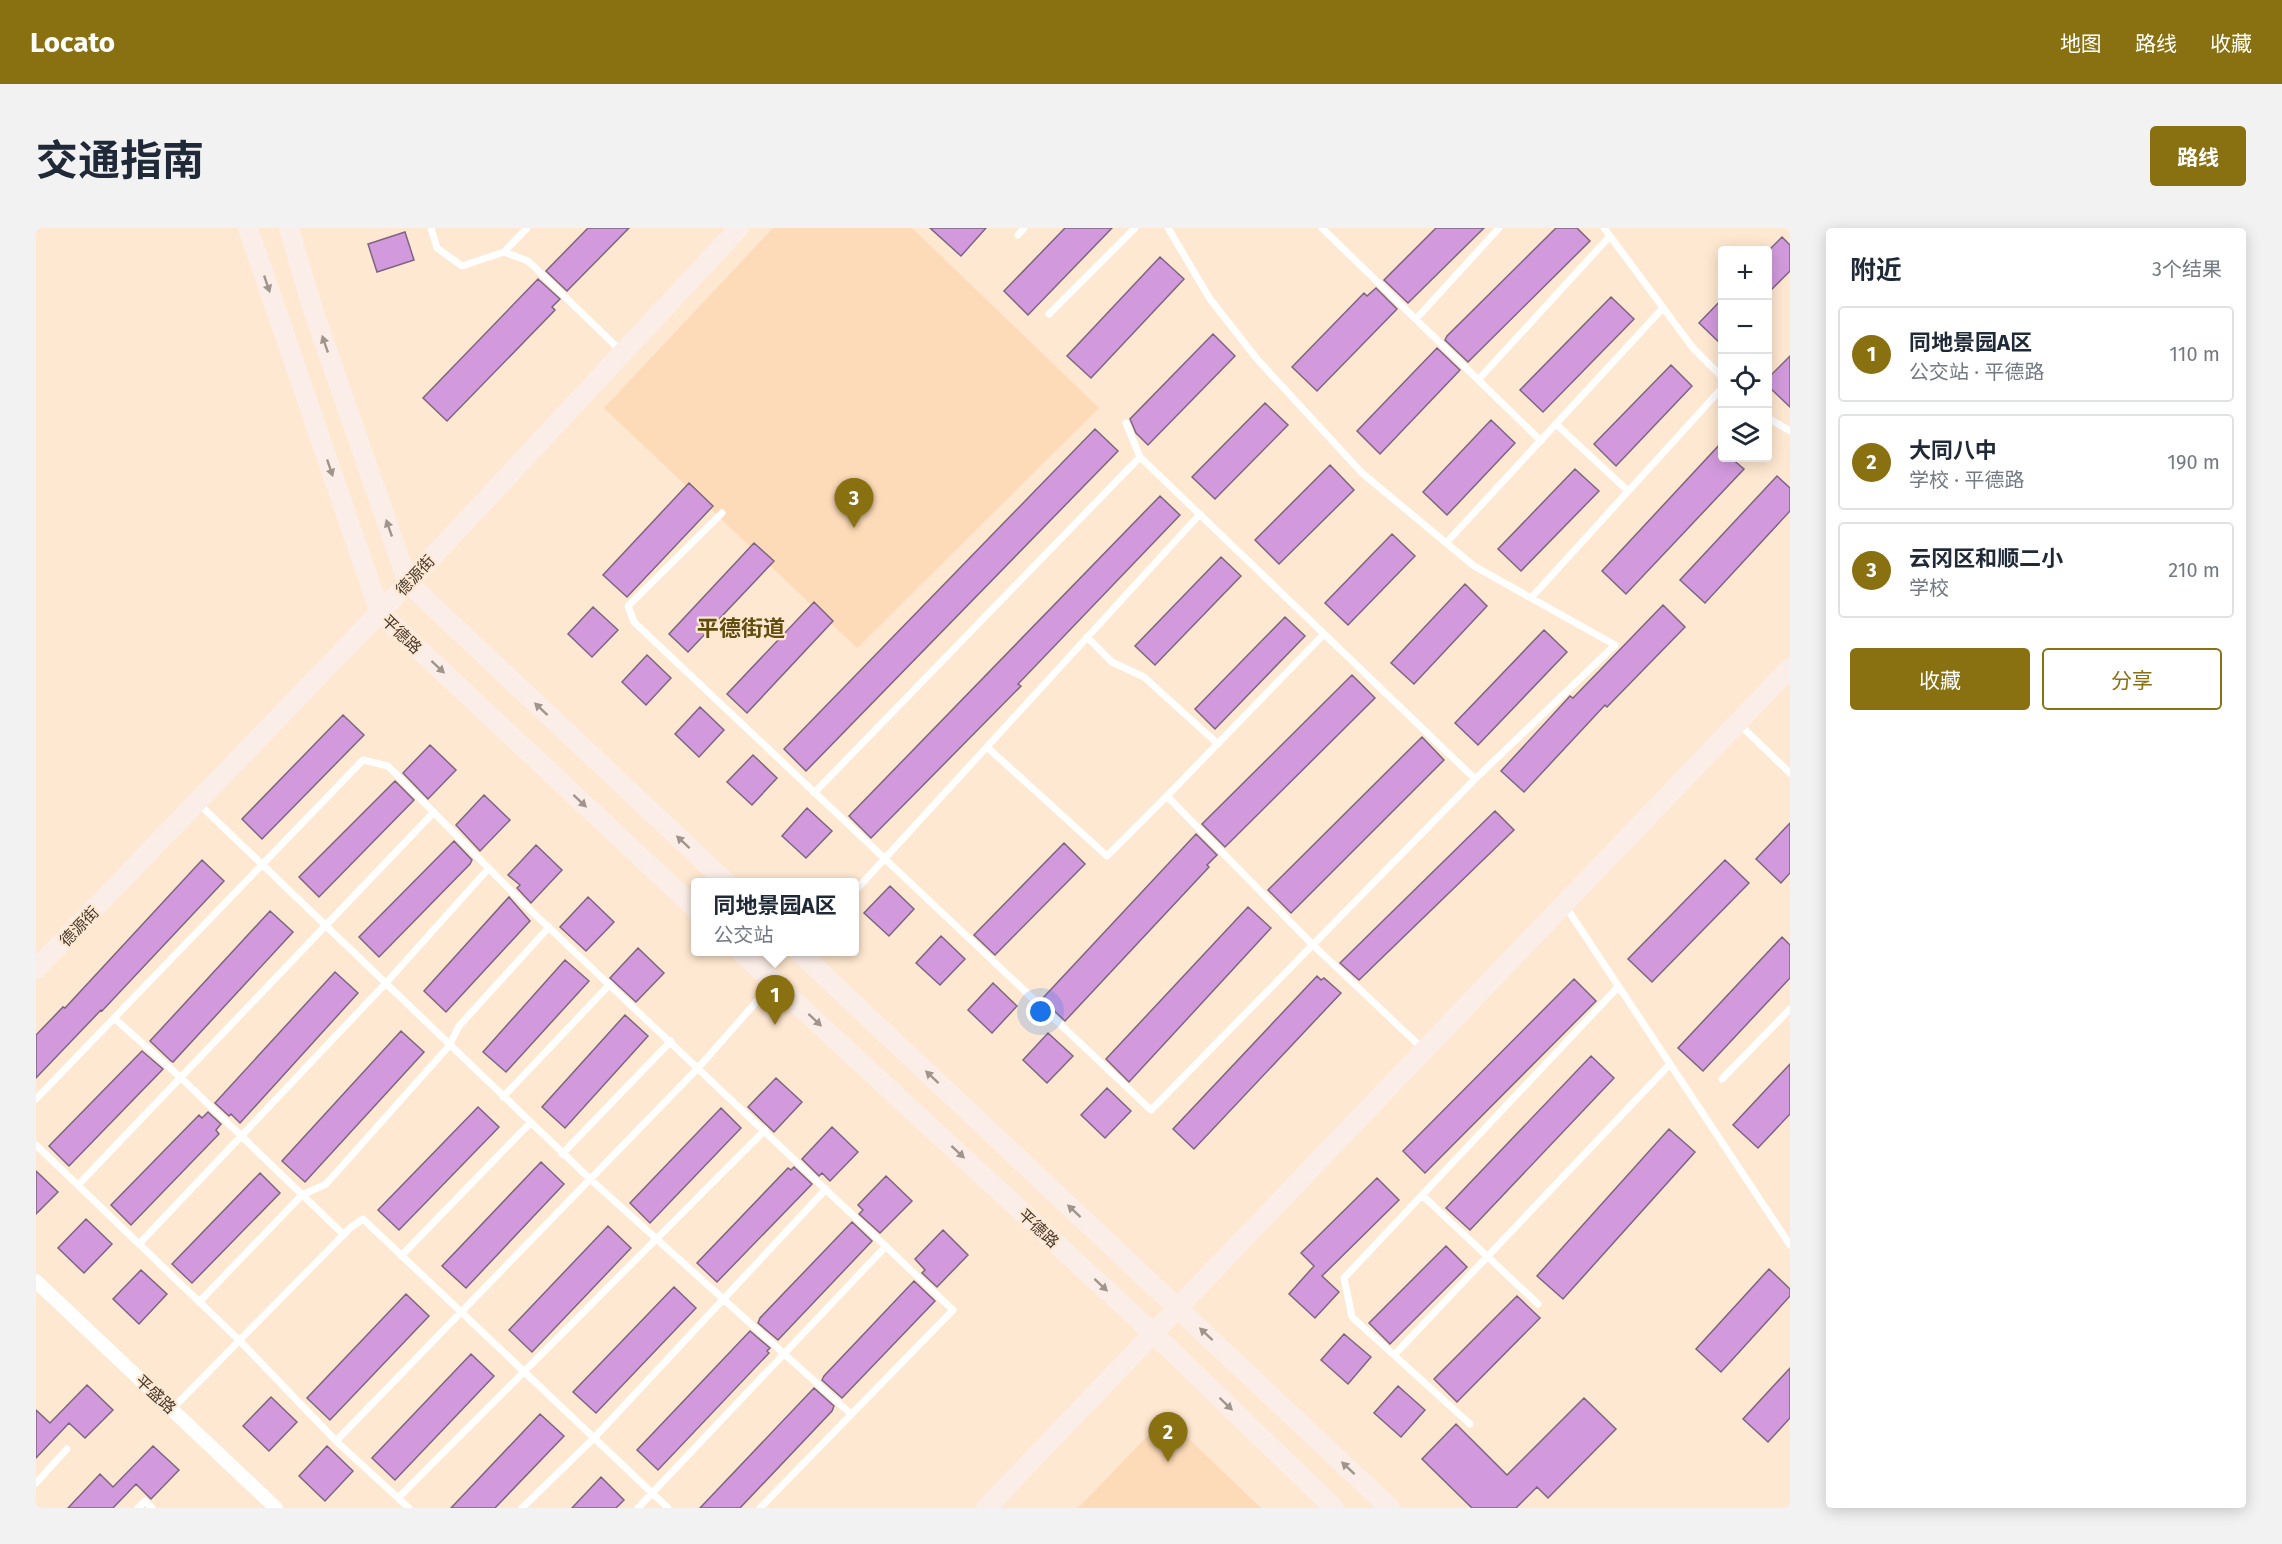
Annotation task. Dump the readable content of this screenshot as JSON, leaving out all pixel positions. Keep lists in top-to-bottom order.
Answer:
{
  "streets": {
    "main road": ["德源街", "平德路"],
    "street": ["平盛路"]
  },
  "crossings": [
    ["德源街", "平德路"]
  ],
  "districts": ["平德街道"],
  "page": {
    "header": "Locato",
    "nav": ["地图", "路线", "收藏"],
    "title": "交通指南",
    "buttons": [
      "路线",
      ["收藏", "分享"]
    ],
    "heading": ["附近", "3个结果"],
    "map_buttons": ["+", "−"],
    "list": [
      {
        "mark": "1",
        "name": "同地景园A区",
        "note": "公交站 · 平德路",
        "value": "110 m"
      },
      {
        "mark": "2",
        "name": "大同八中",
        "note": "学校 · 平德路",
        "value": "190 m"
      },
      {
        "mark": "3",
        "name": "云冈区和顺二小",
        "note": "学校",
        "value": "210 m"
      }
    ],
    "pins": ["3", "1", "2"],
    "popup": ["同地景园A区", "公交站"]
  }
}
